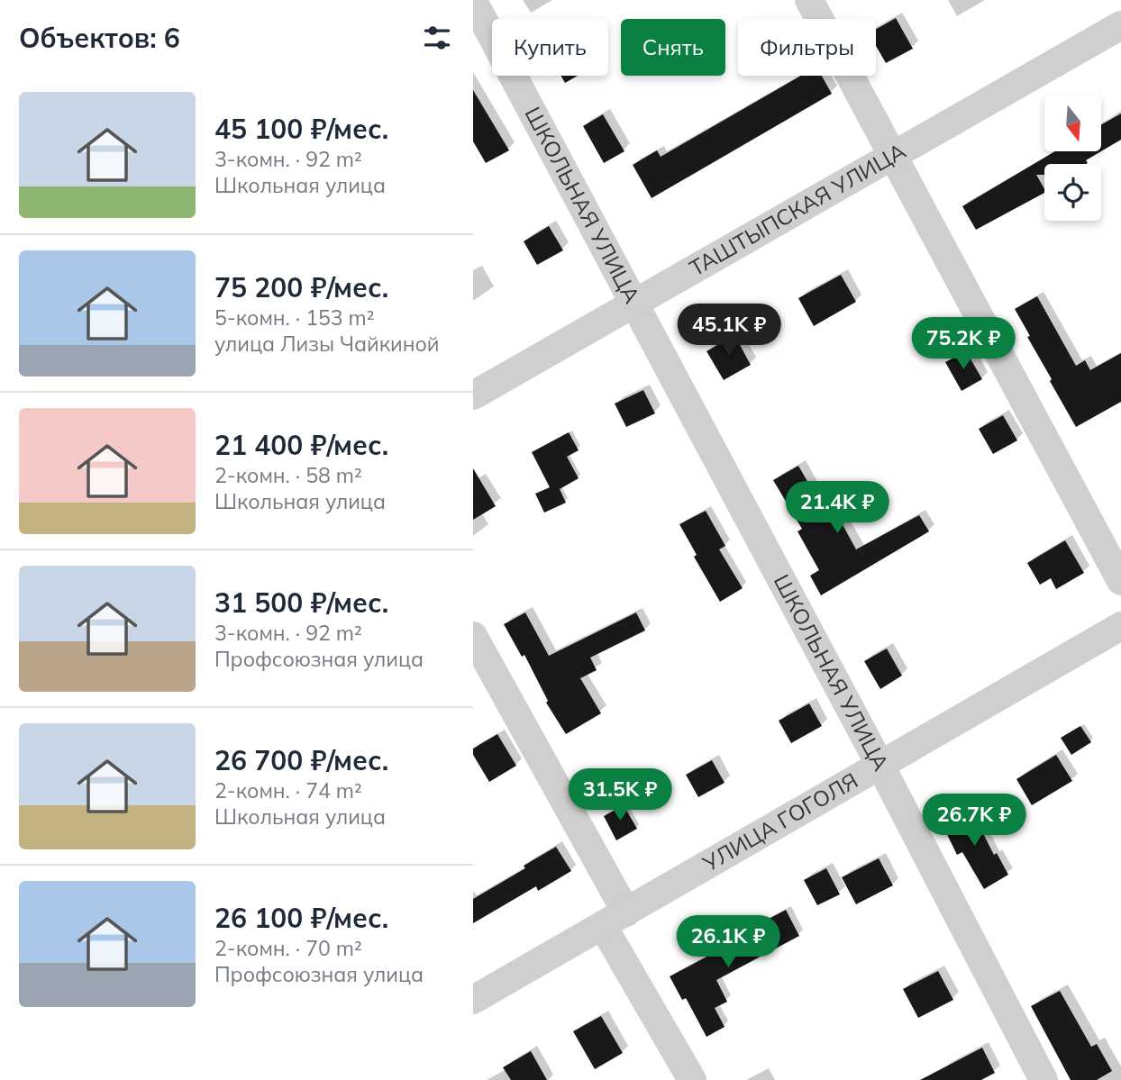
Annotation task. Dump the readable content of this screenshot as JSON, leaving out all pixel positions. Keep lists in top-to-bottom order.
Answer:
{
  "streets": {
    "street": ["ШКОЛЬНАЯ УЛИЦА", "ТАШТЫПСКАЯ УЛИЦА", "УЛИЦА ГОГОЛЯ"]
  },
  "crossings": [
    ["ШКОЛЬНАЯ УЛИЦА", "ТАШТЫПСКАЯ УЛИЦА"],
    ["ШКОЛЬНАЯ УЛИЦА", "УЛИЦА ГОГОЛЯ"]
  ],
  "north": "bottom",
  "page": {
    "heading": "Объектов: 6",
    "chip": ["Купить", "Снять", "Фильтры"],
    "list": [
      {
        "name": "45 100 ₽/мес.",
        "note": "3-комн. · 92 m² · Школьная улица"
      },
      {
        "name": "75 200 ₽/мес.",
        "note": "5-комн. · 153 m² · улица Лизы Чайкиной"
      },
      {
        "name": "21 400 ₽/мес.",
        "note": "2-комн. · 58 m² · Школьная улица"
      },
      {
        "name": "31 500 ₽/мес.",
        "note": "3-комн. · 92 m² · Профсоюзная улица"
      },
      {
        "name": "26 700 ₽/мес.",
        "note": "2-комн. · 74 m² · Школьная улица"
      },
      {
        "name": "26 100 ₽/мес.",
        "note": "2-комн. · 70 m² · Профсоюзная улица"
      }
    ],
    "price": [
      "45.1K ₽",
      "75.2K ₽",
      "21.4K ₽",
      "31.5K ₽",
      "26.7K ₽",
      "26.1K ₽"
    ]
  }
}
